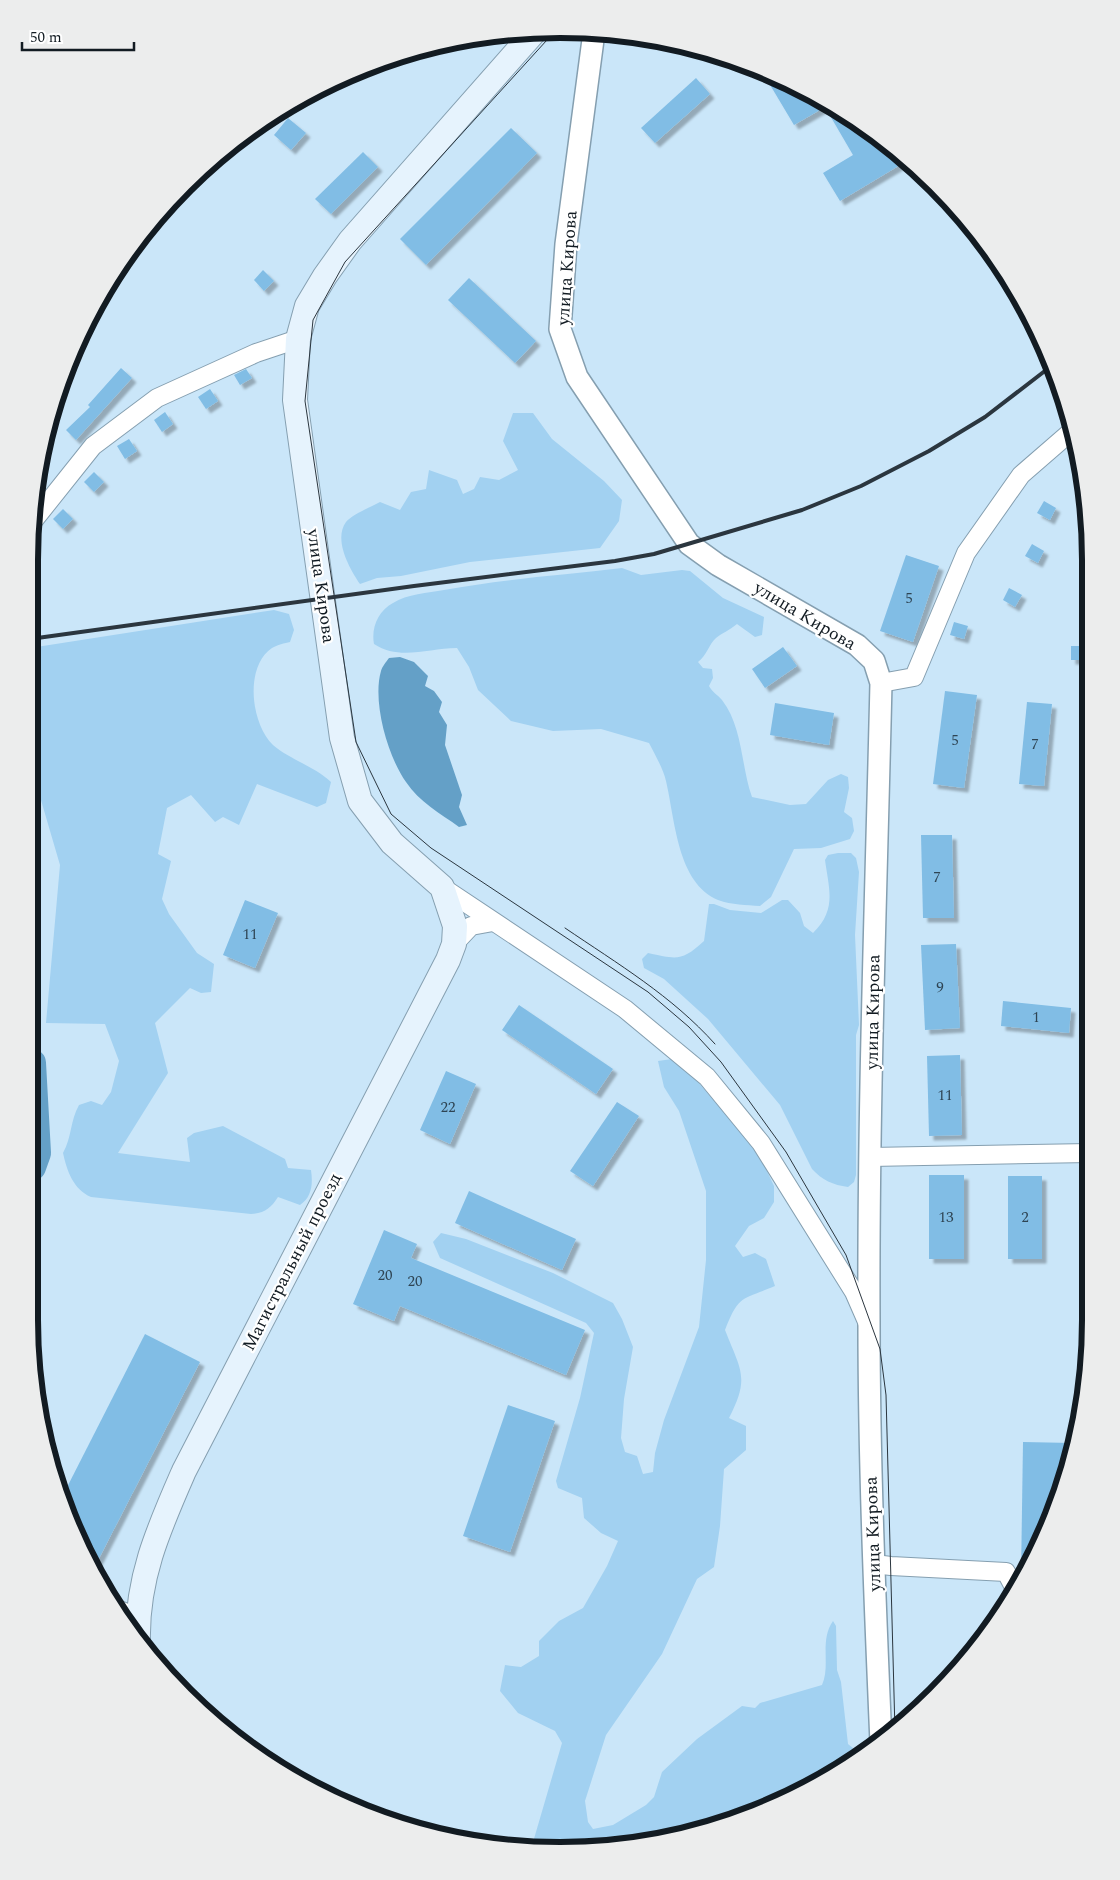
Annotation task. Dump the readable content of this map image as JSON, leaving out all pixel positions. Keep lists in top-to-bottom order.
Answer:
{
  "streets": {
    "main road": ["улица Кирова", "Магистральный проезд"]
  },
  "crossings": [
    ["улица Кирова", "Магистральный проезд"]
  ],
  "house_numbers": [
    "5",
    "5",
    "7",
    "7",
    "11",
    "9",
    "1",
    "11",
    "22",
    "13",
    "2",
    "20",
    "20"
  ],
  "scale_bar": "50 m"
}
